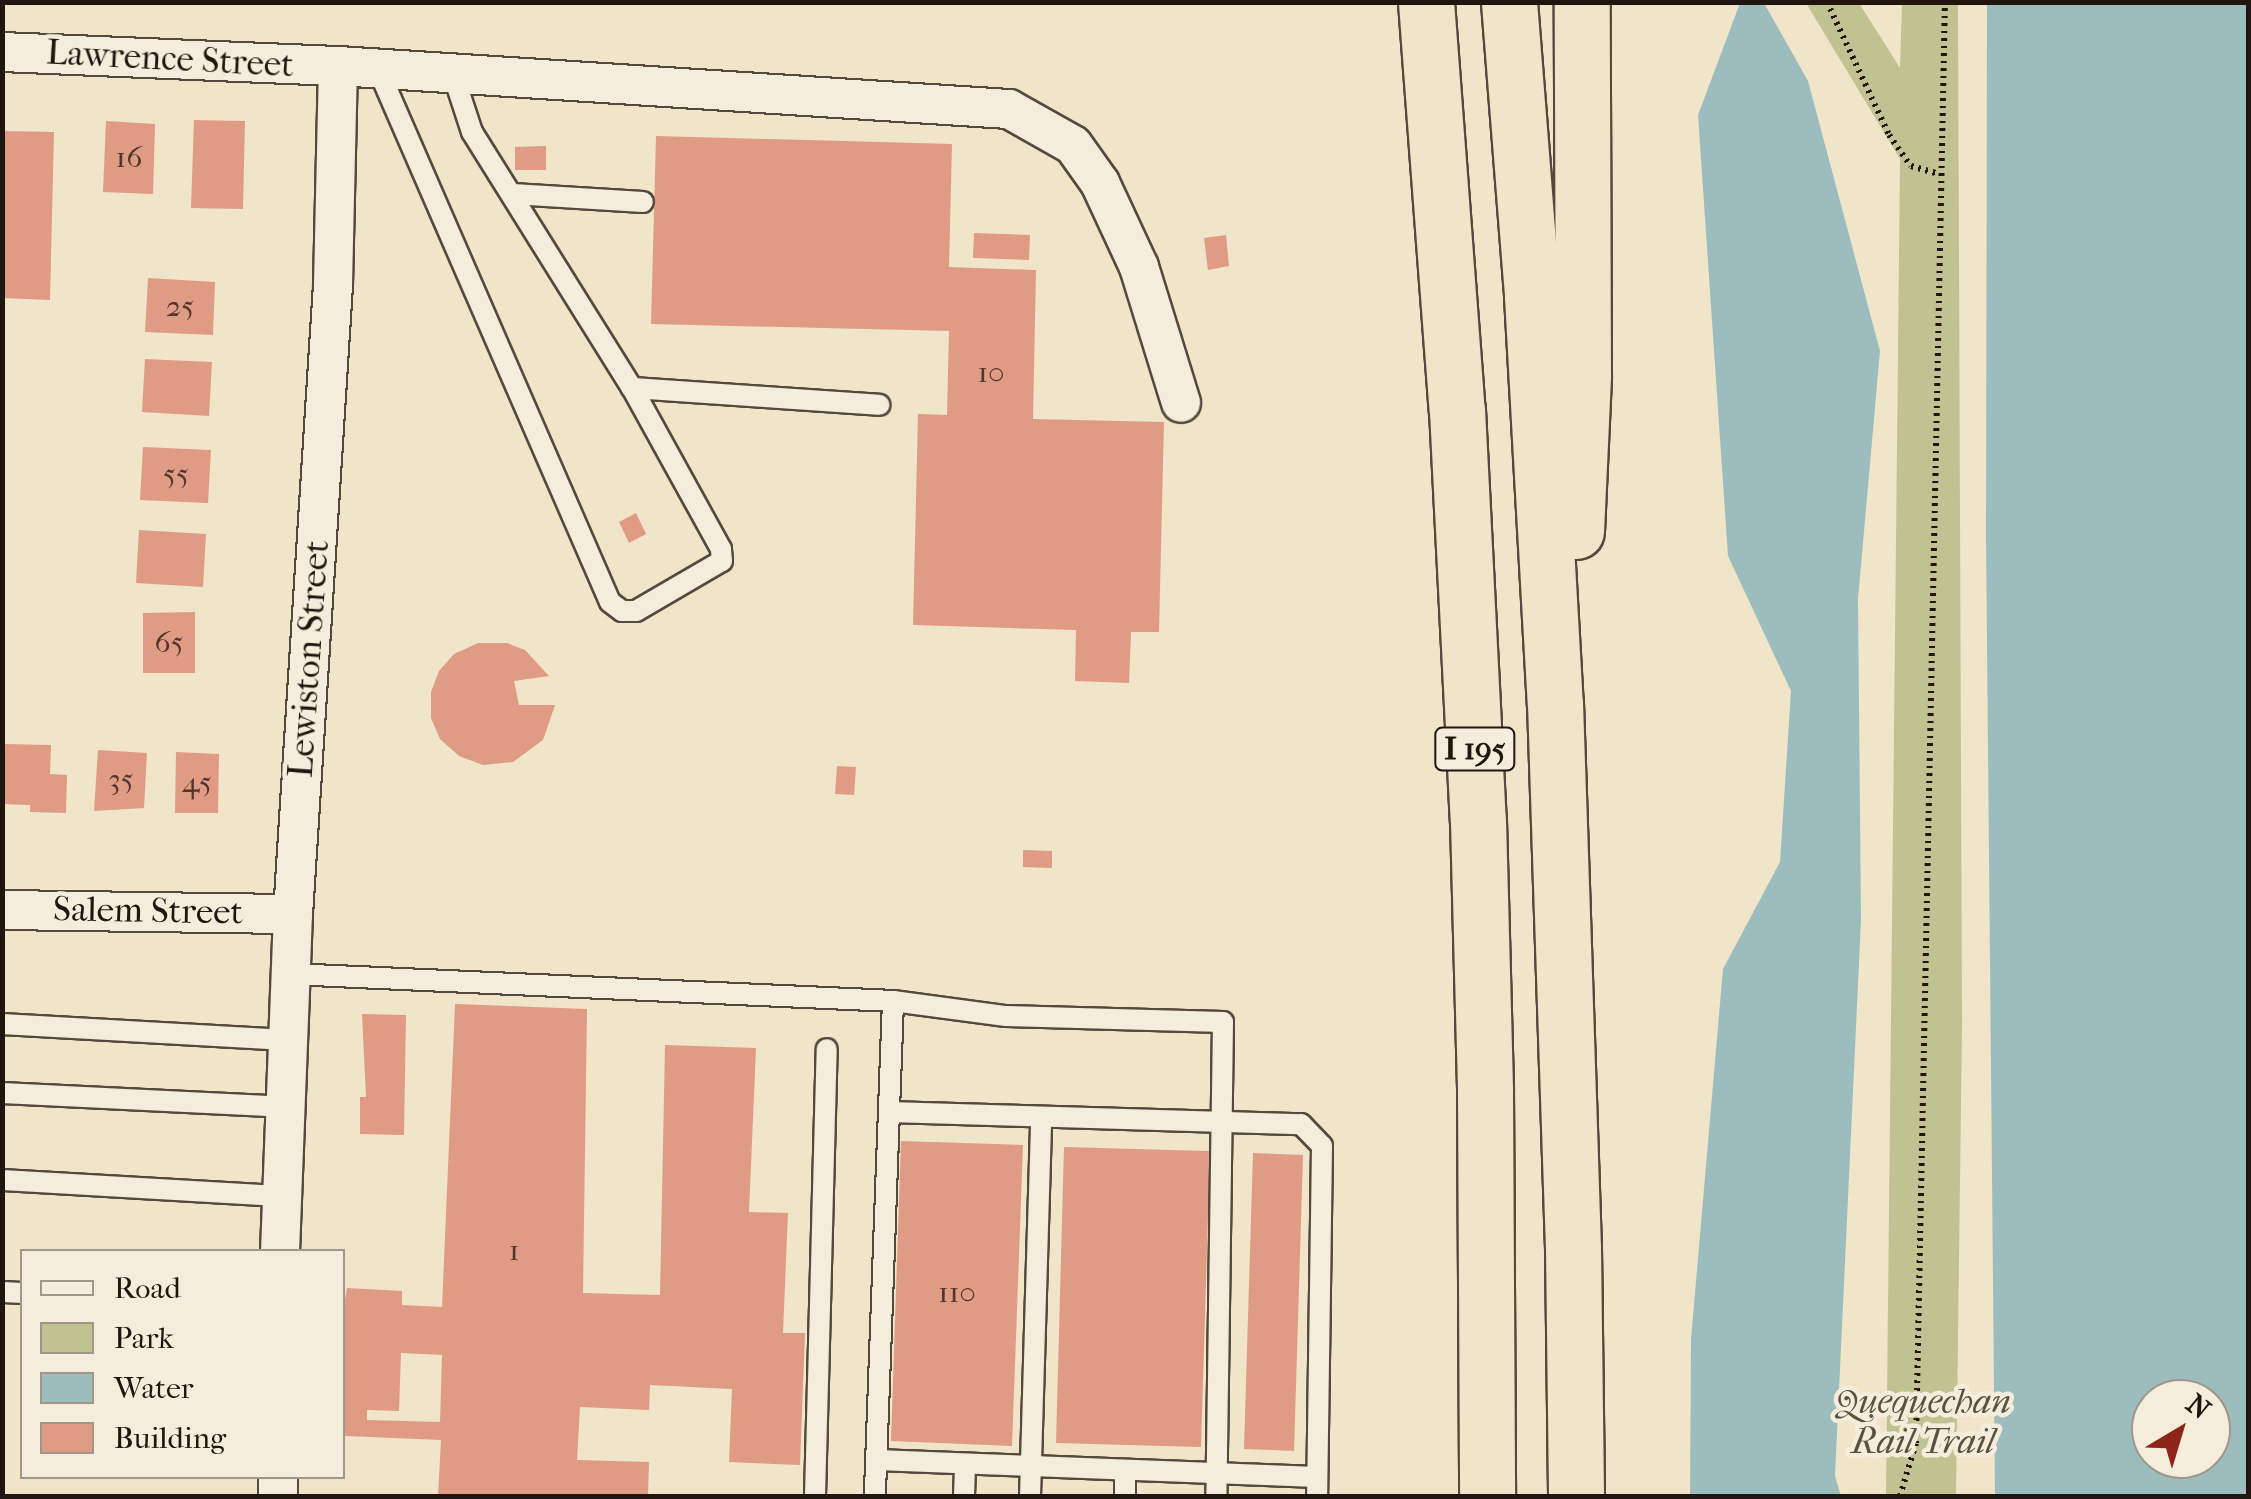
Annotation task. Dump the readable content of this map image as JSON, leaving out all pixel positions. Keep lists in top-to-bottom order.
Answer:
{
  "streets": {
    "highway": ["I 195"],
    "street": ["Lawrence Street", "Lewiston Street", "Salem Street"]
  },
  "crossings": [
    ["Lawrence Street", "Lewiston Street"],
    ["Lewiston Street", "Salem Street"]
  ],
  "parks": ["Quequechan Rail Trail"],
  "house_numbers": [
    "16",
    "25",
    "10",
    "55",
    "65",
    "35",
    "45",
    "1",
    "110"
  ],
  "legend": [
    "Road",
    "Park",
    "Water",
    "Building"
  ],
  "north": "top right"
}
